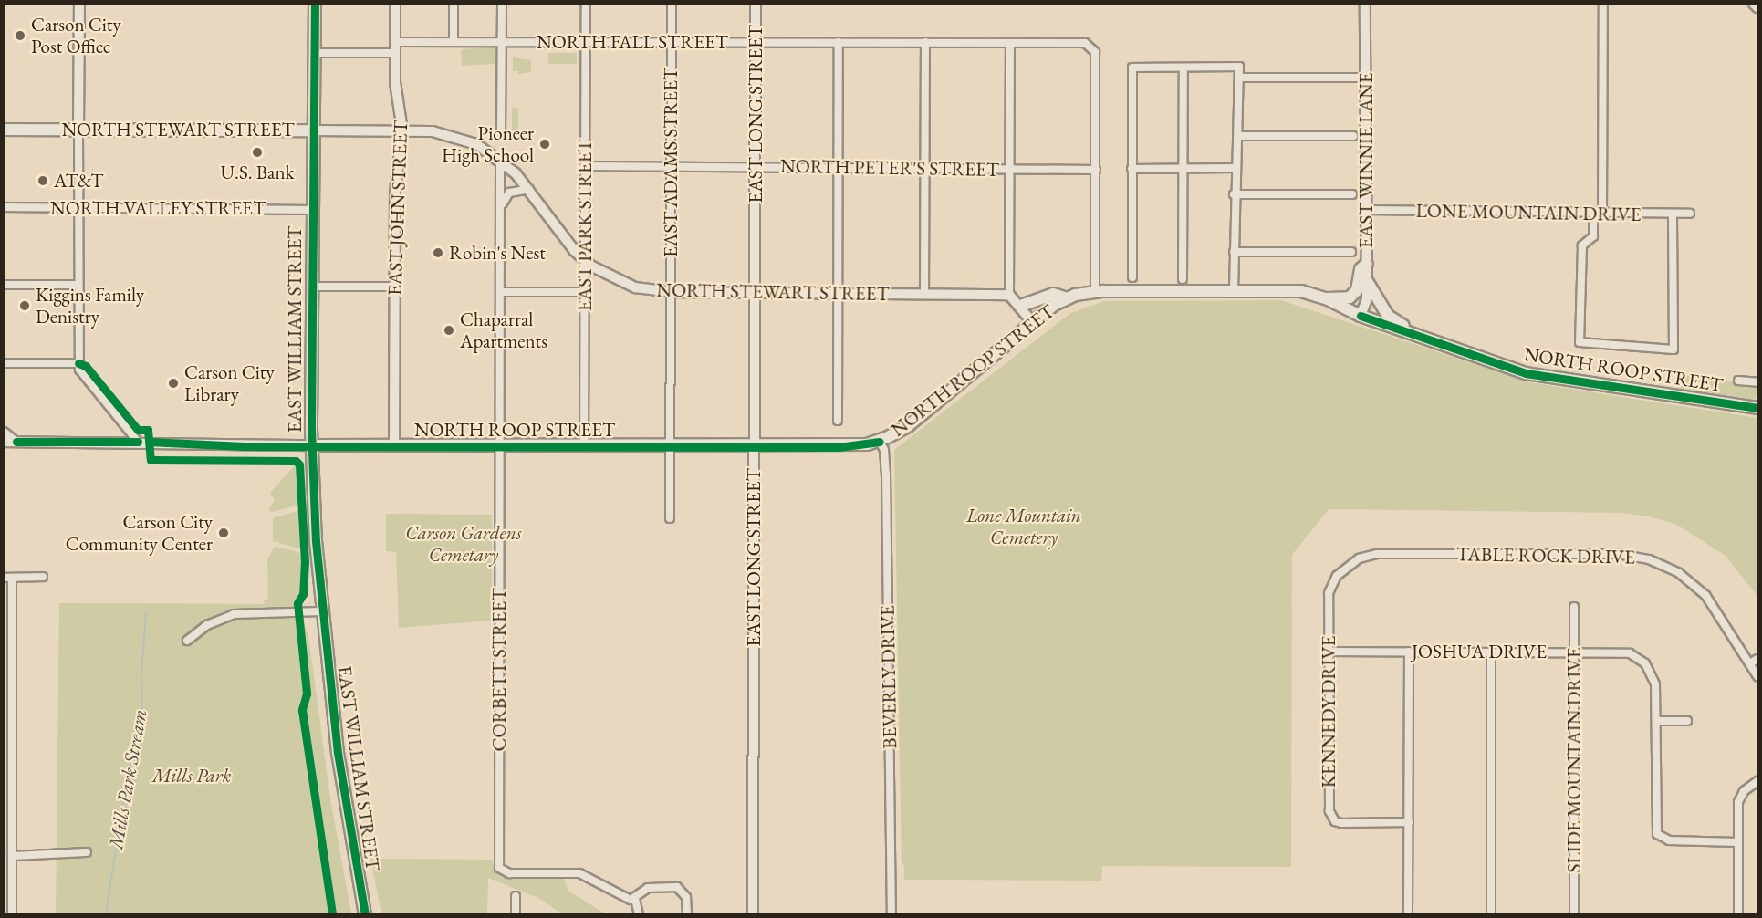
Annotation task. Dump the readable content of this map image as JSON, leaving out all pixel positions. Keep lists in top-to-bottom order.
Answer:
{
  "streets": {
    "main road": ["NORTH STEWART STREET", "EAST WILLIAM STREET", "NORTH ROOP STREET"],
    "street": [
      "NORTH FALL STREET",
      "EAST LONG STREET",
      "EAST WINNIE LANE",
      "EAST ADAMS STREET",
      "NORTH PETER'S STREET",
      "NORTH VALLEY STREET",
      "EAST JOHN STREET",
      "LONE MOUNTAIN DRIVE",
      "EAST PARK STREET",
      "TABLE ROCK DRIVE",
      "JOSHUA DRIVE",
      "CORBETT STREET",
      "BEVERLY DRIVE",
      "KENNEDY DRIVE",
      "SLIDE MOUNTAIN DRIVE"
    ]
  },
  "crossings": [
    ["NORTH FALL STREET", "EAST LONG STREET"],
    ["NORTH FALL STREET", "EAST ADAMS STREET"],
    ["NORTH FALL STREET", "NORTH PETER'S STREET"],
    ["NORTH FALL STREET", "EAST JOHN STREET"],
    ["NORTH FALL STREET", "EAST PARK STREET"],
    ["EAST LONG STREET", "NORTH STEWART STREET"],
    ["EAST LONG STREET", "NORTH PETER'S STREET"],
    ["EAST LONG STREET", "NORTH ROOP STREET"],
    ["NORTH STEWART STREET", "EAST ADAMS STREET"],
    ["NORTH STEWART STREET", "EAST JOHN STREET"],
    ["NORTH STEWART STREET", "EAST PARK STREET"],
    ["NORTH STEWART STREET", "EAST WILLIAM STREET"],
    ["NORTH STEWART STREET", "CORBETT STREET"],
    ["EAST WINNIE LANE", "LONE MOUNTAIN DRIVE"],
    ["EAST WINNIE LANE", "NORTH ROOP STREET"],
    ["EAST ADAMS STREET", "NORTH PETER'S STREET"],
    ["EAST ADAMS STREET", "NORTH ROOP STREET"],
    ["NORTH PETER'S STREET", "EAST PARK STREET"],
    ["NORTH VALLEY STREET", "EAST WILLIAM STREET"],
    ["EAST JOHN STREET", "NORTH ROOP STREET"],
    ["EAST PARK STREET", "NORTH ROOP STREET"],
    ["EAST WILLIAM STREET", "NORTH ROOP STREET"],
    ["NORTH ROOP STREET", "CORBETT STREET"],
    ["NORTH ROOP STREET", "BEVERLY DRIVE"],
    ["TABLE ROCK DRIVE", "KENNEDY DRIVE"],
    ["JOSHUA DRIVE", "KENNEDY DRIVE"],
    ["JOSHUA DRIVE", "SLIDE MOUNTAIN DRIVE"]
  ],
  "water": ["Mills Park Stream"],
  "parks": ["Lone Mountain Cemetery", "Carson Gardens Cemetary", "Mills Park"],
  "places": [
    "Carson City Post Office",
    "Pioneer High School",
    "U.S. Bank",
    "AT&T",
    "Robin's Nest",
    "Kiggins Family Denistry",
    "Chaparral Apartments",
    "Carson City Library",
    "Carson City Community Center"
  ]
}
